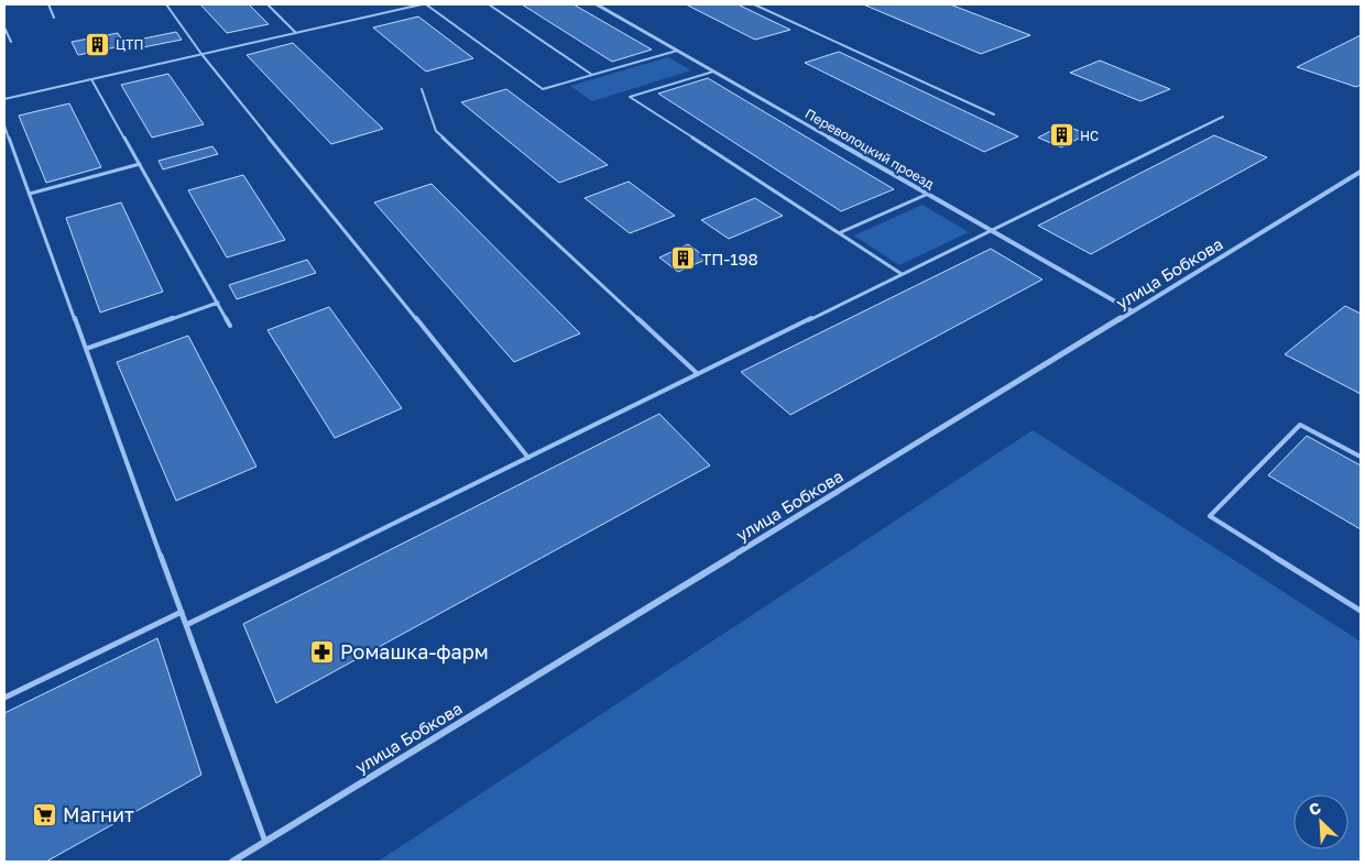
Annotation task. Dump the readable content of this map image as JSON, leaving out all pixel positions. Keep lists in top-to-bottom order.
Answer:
{
  "streets": {
    "street": ["Переволоцкий проезд", "улица Бобкова"]
  },
  "crossings": [
    ["Переволоцкий проезд", "улица Бобкова"]
  ],
  "places": {
    "building": ["ЦТП", "НС", "ТП-198"],
    "pharmacy": ["Ромашка-фарм"],
    "supermarket": ["Магнит"]
  },
  "north": "top left"
}
